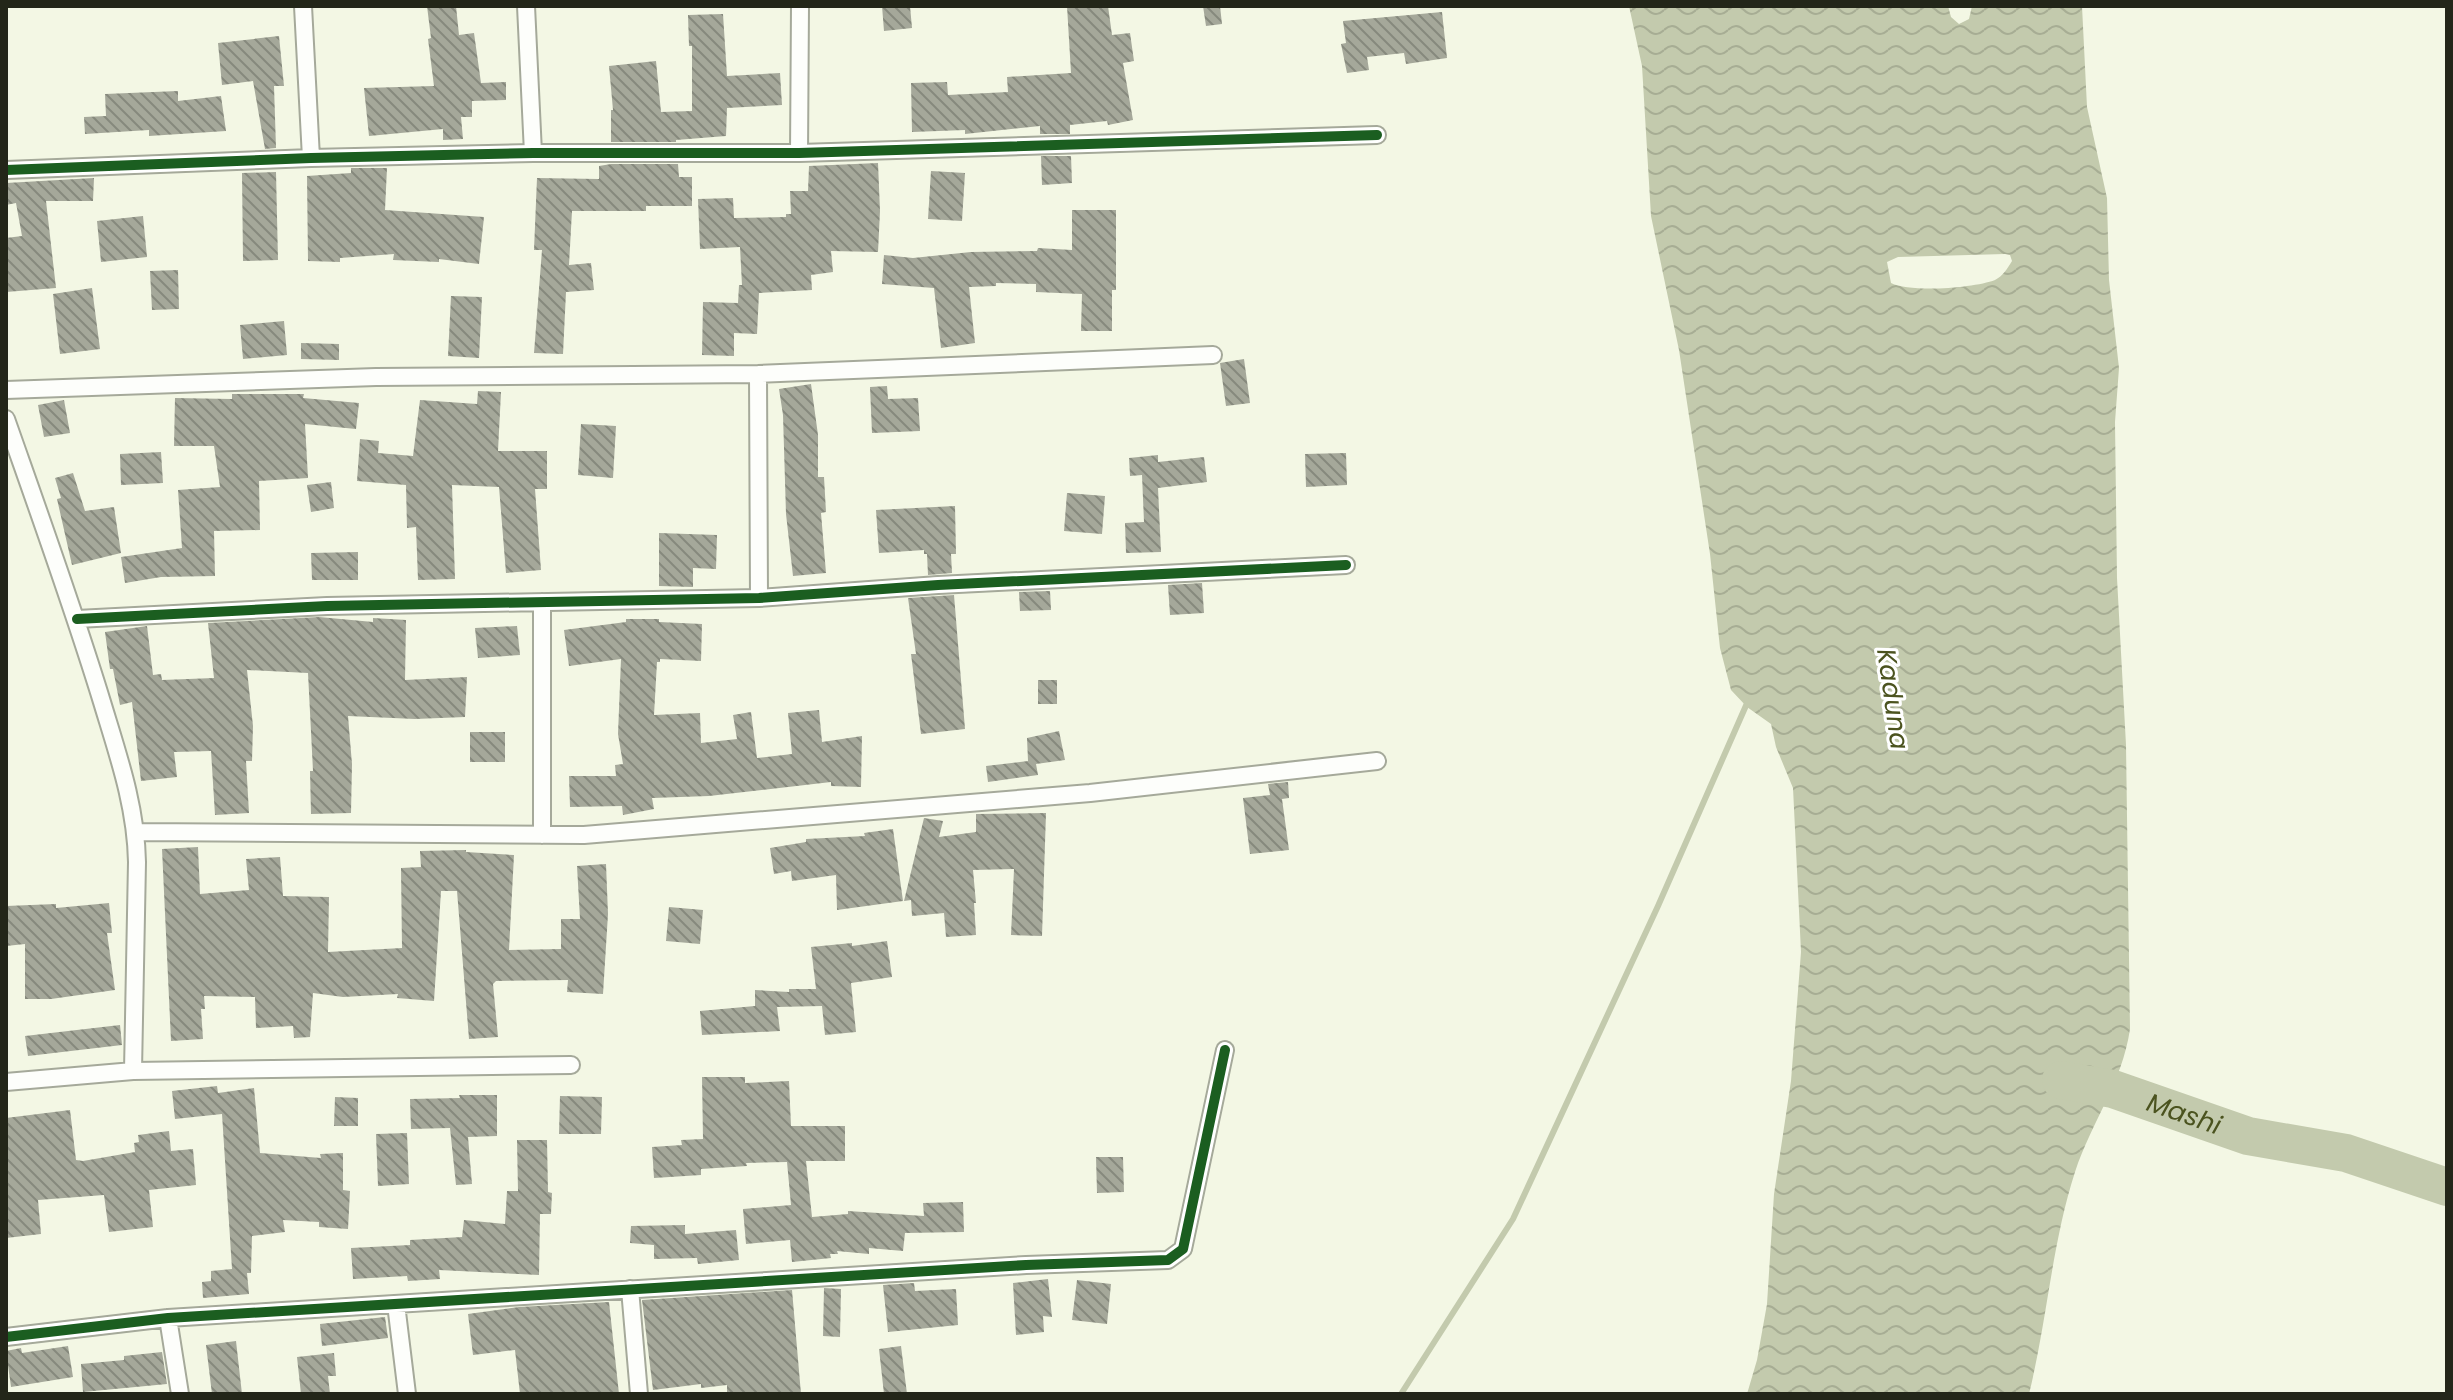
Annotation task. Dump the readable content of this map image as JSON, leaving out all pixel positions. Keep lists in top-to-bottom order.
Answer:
{
  "water": ["Kaduna", "Mashi"]
}
